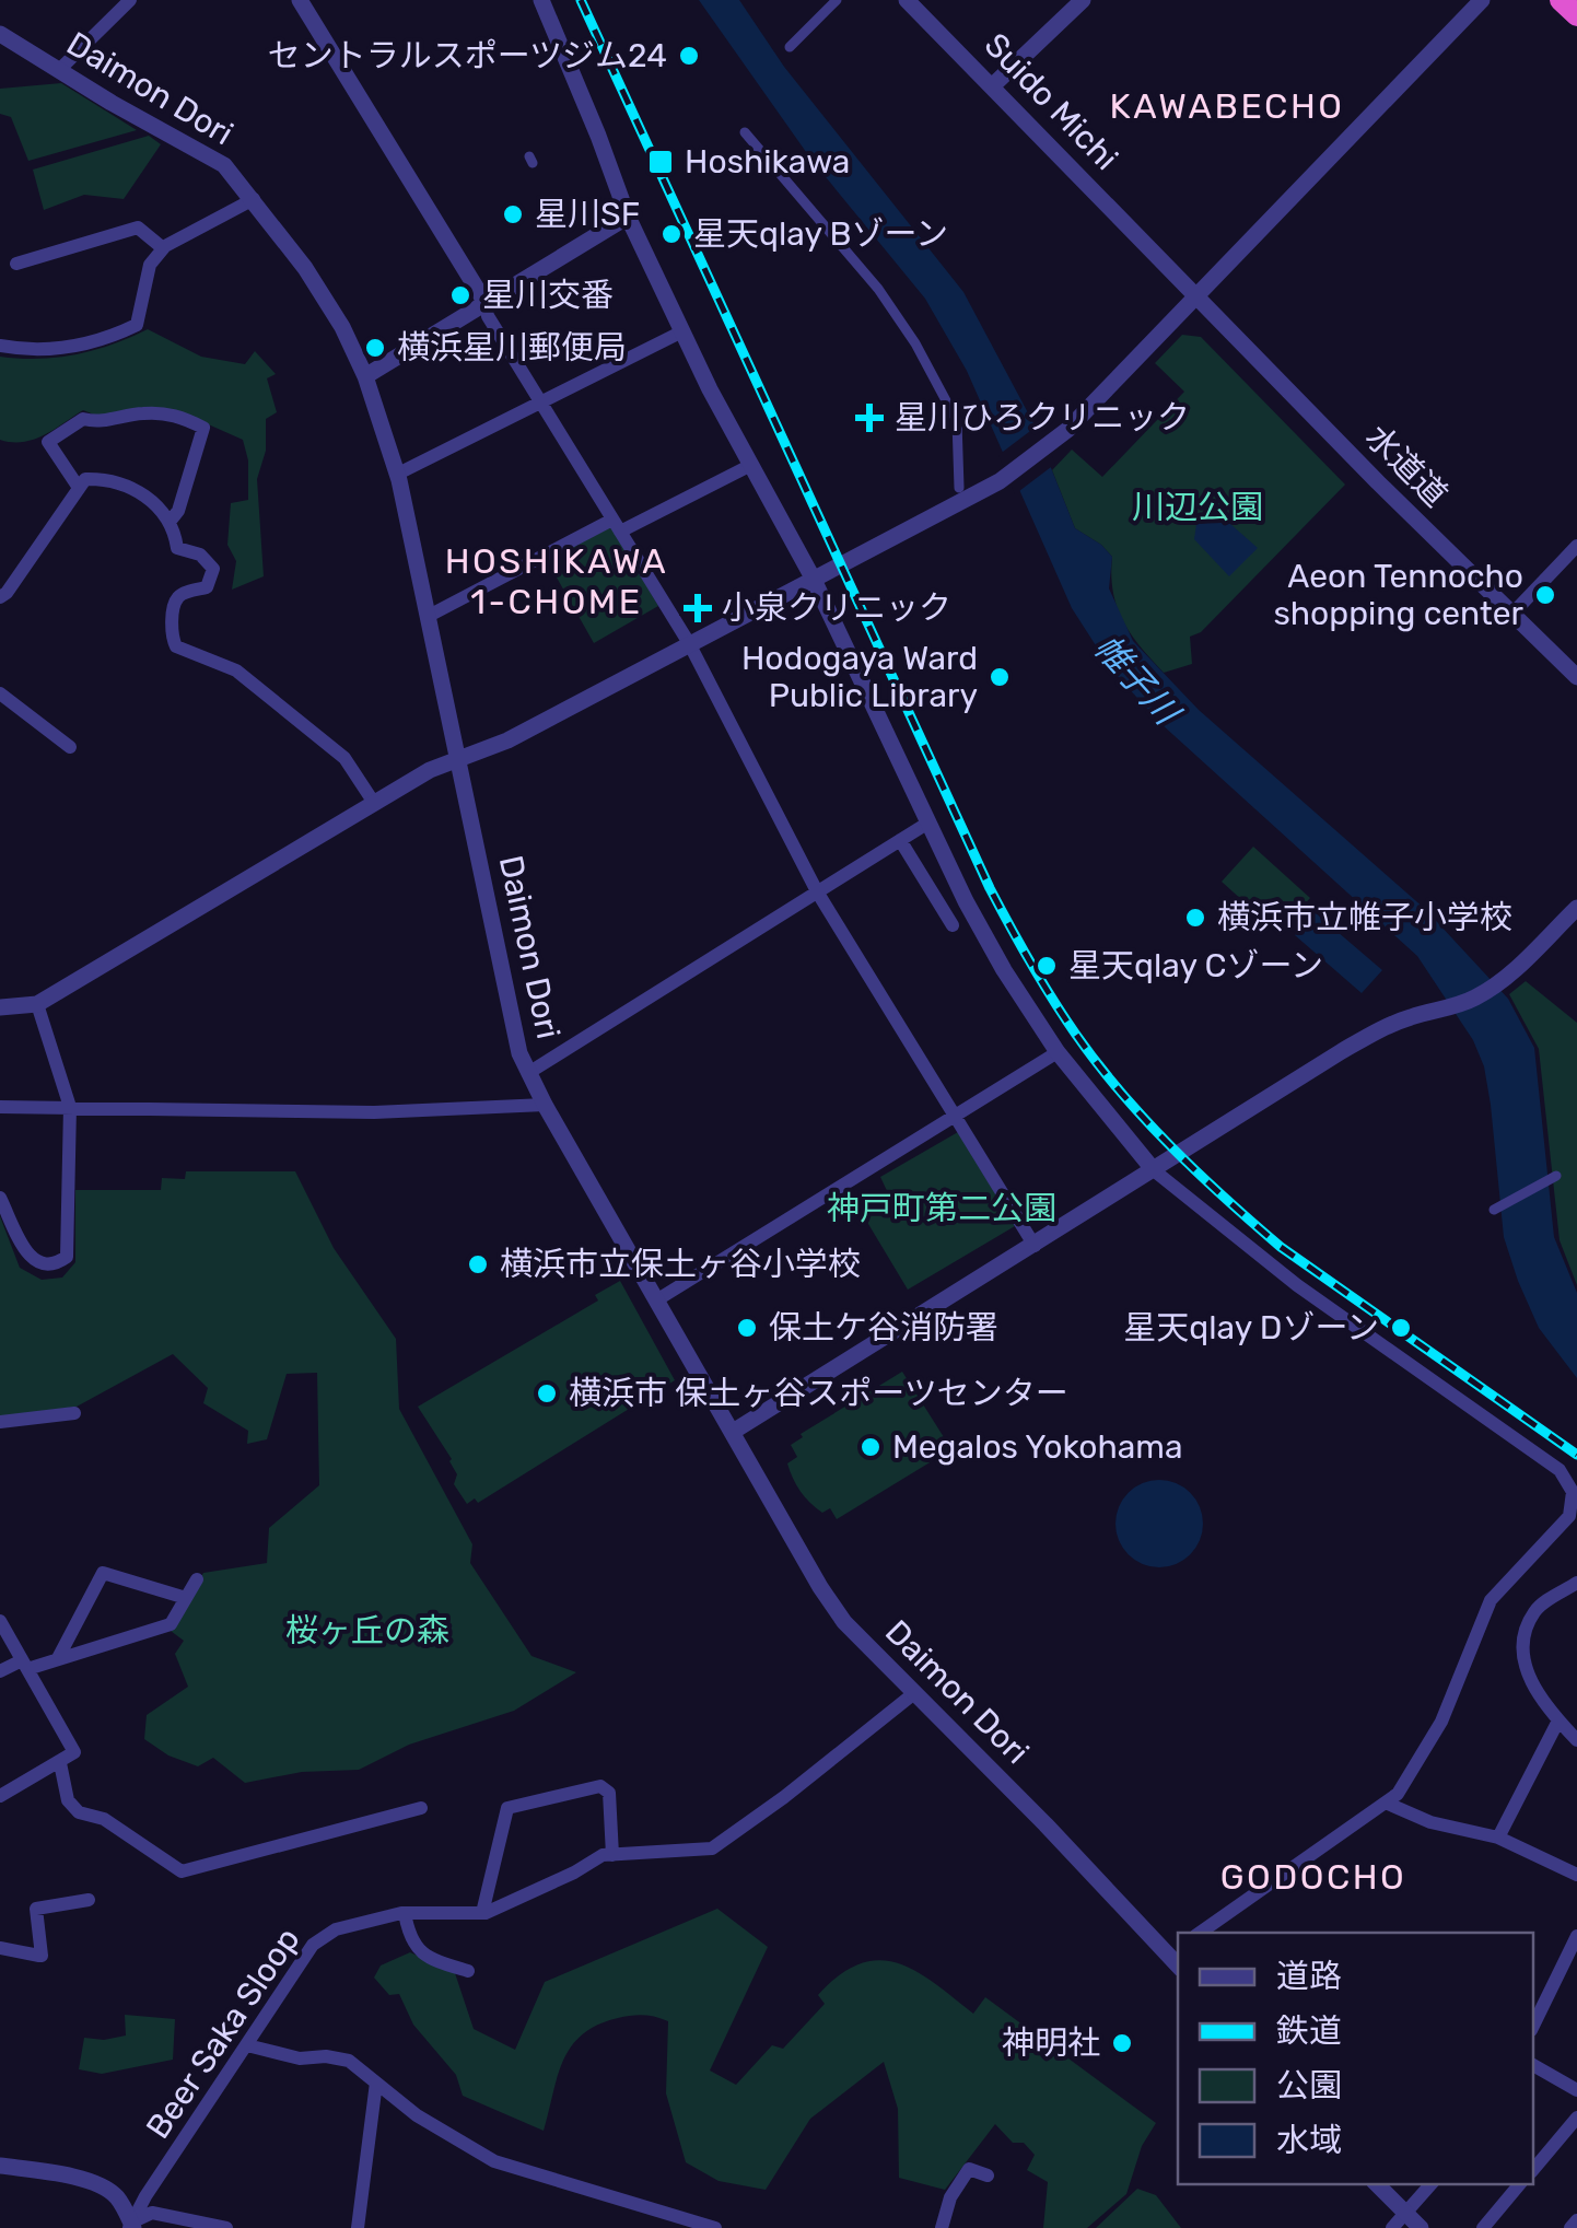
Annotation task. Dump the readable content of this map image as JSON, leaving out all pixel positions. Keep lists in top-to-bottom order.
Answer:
{
  "streets": {
    "street": [
      "Daimon Dori",
      "Suido Michi",
      "水道道",
      "Beer Saka Sloop"
    ]
  },
  "crossings": [
    ["Daimon Dori", "Beer Saka Sloop"],
    ["Suido Michi", "水道道"]
  ],
  "districts": ["KAWABECHO", "HOSHIKAWA 1-CHOME", "GODOCHO"],
  "water": ["帷子川"],
  "parks": ["川辺公園", "神戸町第二公園", "桜ヶ丘の森"],
  "places": {
    "other": [
      "セントラルスポーツジム24",
      "星川SF",
      "星天qlay Bゾーン",
      "星川交番",
      "横浜星川郵便局",
      "Aeon Tennocho shopping center",
      "Hodogaya Ward Public Library",
      "横浜市立帷子小学校",
      "星天qlay Cゾーン",
      "横浜市立保土ヶ谷小学校",
      "保土ケ谷消防署",
      "星天qlay Dゾーン",
      "横浜市 保土ヶ谷スポーツセンター",
      "Megalos Yokohama",
      "神明社"
    ],
    "transit": ["Hoshikawa"],
    "health": ["星川ひろクリニック", "小泉クリニック"]
  },
  "legend": [
    "道路",
    "鉄道",
    "公園",
    "水域"
  ]
}
